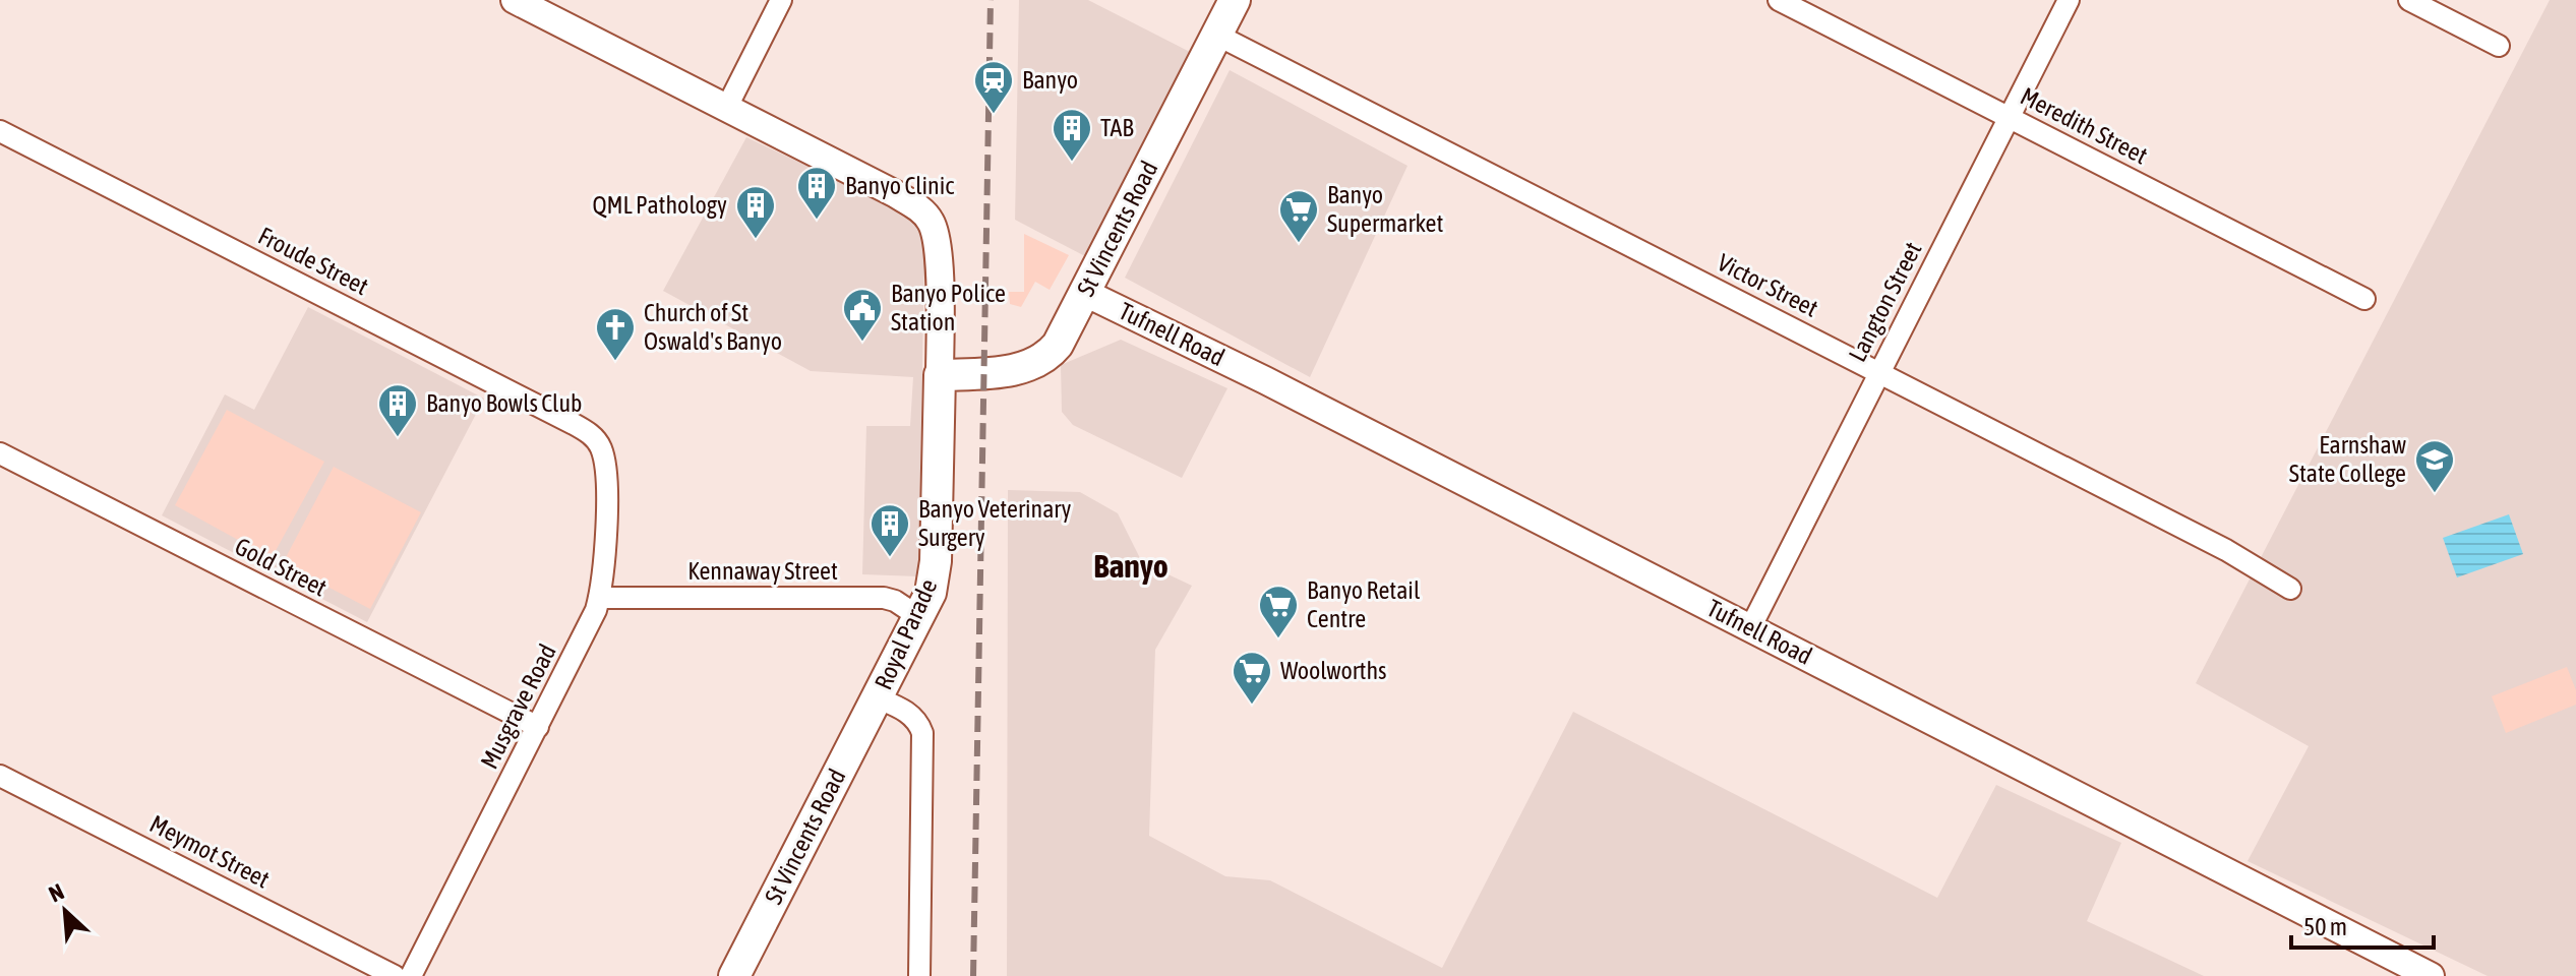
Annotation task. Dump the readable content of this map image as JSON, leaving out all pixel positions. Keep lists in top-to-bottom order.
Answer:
{
  "streets": {
    "main road": ["St Vincents Road", "Royal Parade"],
    "street": [
      "Meredith Street",
      "Froude Street",
      "Victor Street",
      "Langton Street",
      "Tufnell Road",
      "Gold Street",
      "Kennaway Street",
      "Musgrave Road",
      "Meymot Street"
    ]
  },
  "crossings": [
    ["Meredith Street", "Langton Street"],
    ["St Vincents Road", "Victor Street"],
    ["St Vincents Road", "Tufnell Road"],
    ["St Vincents Road", "Royal Parade"],
    ["Froude Street", "Musgrave Road"],
    ["Victor Street", "Langton Street"],
    ["Langton Street", "Tufnell Road"],
    ["Gold Street", "Musgrave Road"],
    ["Kennaway Street", "Royal Parade"],
    ["Kennaway Street", "Musgrave Road"]
  ],
  "districts": ["Banyo"],
  "places": {
    "station": ["Banyo"],
    "building": [
      "TAB",
      "Banyo Clinic",
      "QML Pathology",
      "Banyo Bowls Club",
      "Banyo Veterinary Surgery"
    ],
    "supermarket": ["Banyo Supermarket", "Banyo Retail Centre", "Woolworths"],
    "public building": ["Banyo Police Station"],
    "church": ["Church of St Oswald's Banyo"],
    "school or university": ["Earnshaw State College"]
  },
  "scale_bar": "50 m",
  "north": "top left"
}
